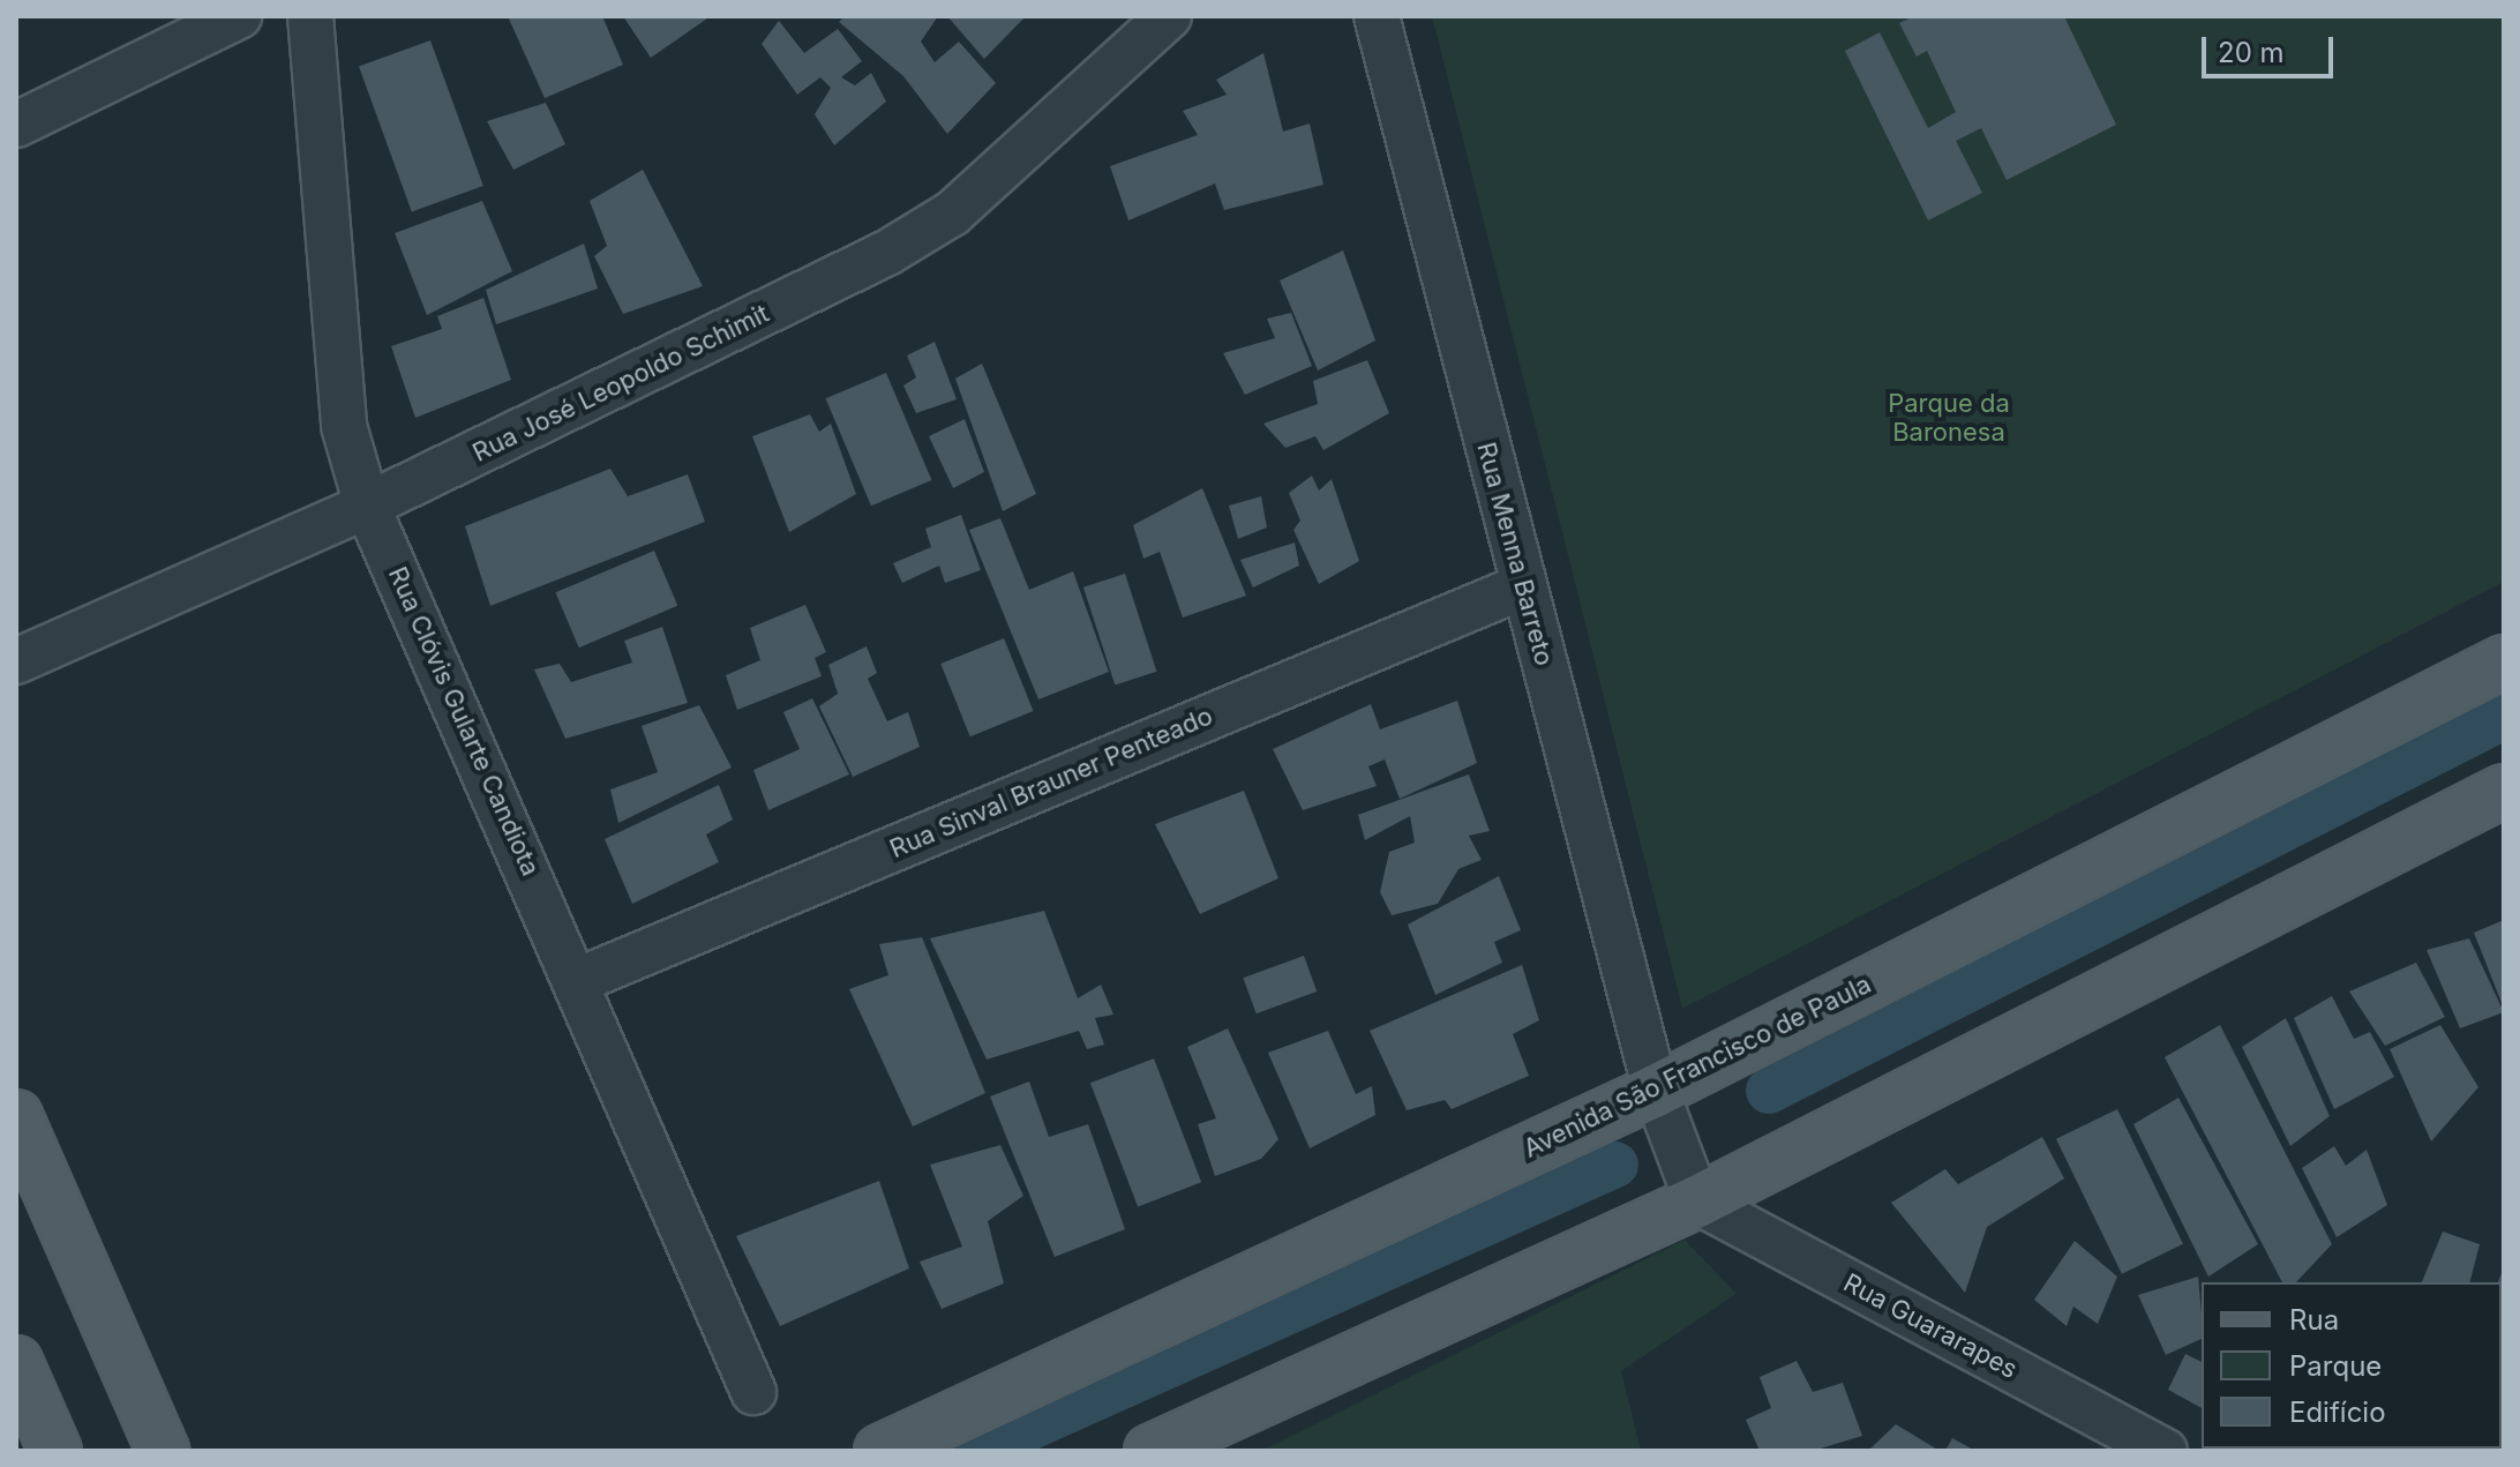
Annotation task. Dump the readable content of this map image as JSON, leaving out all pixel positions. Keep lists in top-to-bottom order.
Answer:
{
  "streets": {
    "main road": ["Avenida São Francisco de Paula"],
    "street": [
      "Rua José Leopoldo Schimit",
      "Rua Menna Barreto",
      "Rua Clóvis Gularte Candiota",
      "Rua Sinval Brauner Penteado",
      "Rua Guararapes"
    ]
  },
  "crossings": [
    ["Rua José Leopoldo Schimit", "Rua Clóvis Gularte Candiota"],
    ["Rua Menna Barreto", "Rua Sinval Brauner Penteado"],
    ["Rua Menna Barreto", "Avenida São Francisco de Paula"],
    ["Rua Menna Barreto", "Rua Guararapes"],
    ["Rua Clóvis Gularte Candiota", "Rua Sinval Brauner Penteado"]
  ],
  "parks": ["Parque da Baronesa"],
  "legend": ["Rua", "Parque", "Edifício"],
  "scale_bar": "20 m"
}
